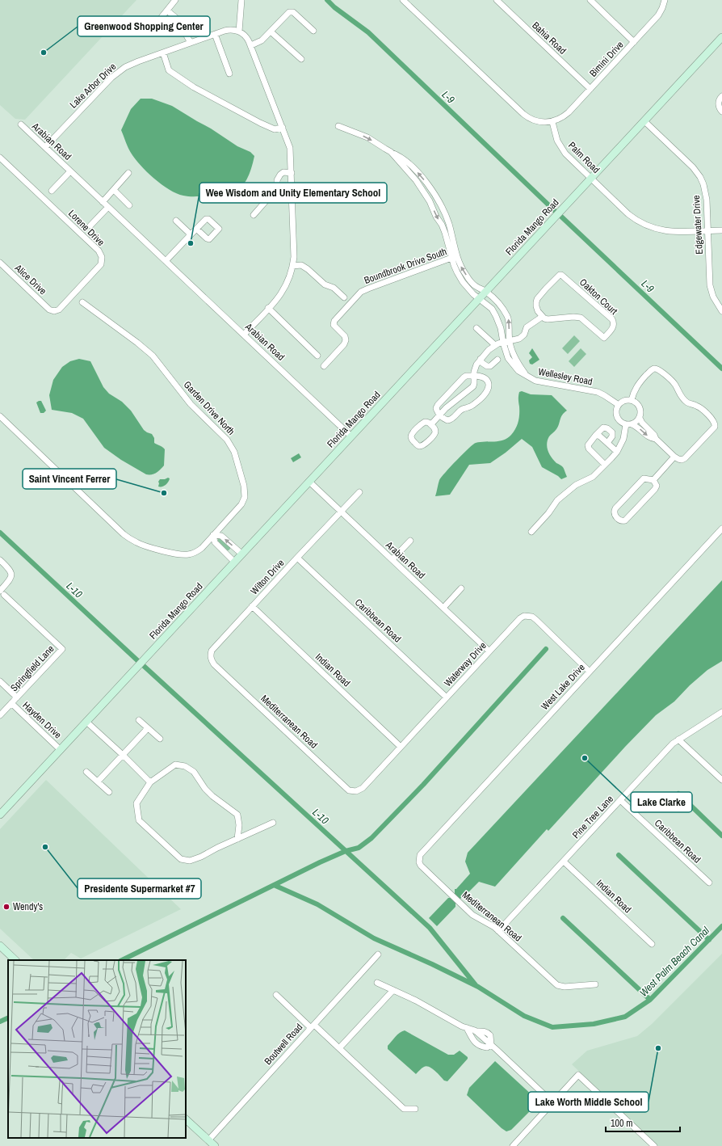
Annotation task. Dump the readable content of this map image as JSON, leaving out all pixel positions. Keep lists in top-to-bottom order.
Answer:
{
  "streets": {
    "street": [
      "Bahia Road",
      "Bimini Drive",
      "Lake Arbor Drive",
      "Arabian Road",
      "Palm Road",
      "Edgewater Drive",
      "Florida Mango Road",
      "Lorene Drive",
      "Boundbrook Drive South",
      "Alice Drive",
      "Oakton Court",
      "Wellesley Road",
      "Garden Drive North",
      "Wilton Drive",
      "Caribbean Road",
      "Waterway Drive",
      "Springfield Lane",
      "Indian Road",
      "West Lake Drive",
      "Hayden Drive",
      "Mediterranean Road",
      "Pine Tree Lane",
      "Boutwell Road"
    ]
  },
  "crossings": [
    ["Bahia Road", "Bimini Drive"],
    ["Bimini Drive", "Palm Road"],
    ["Lake Arbor Drive", "Arabian Road"],
    ["Arabian Road", "Florida Mango Road"],
    ["Arabian Road", "Wilton Drive"],
    ["Arabian Road", "Waterway Drive"],
    ["Palm Road", "Edgewater Drive"],
    ["Palm Road", "Florida Mango Road"],
    ["Edgewater Drive", "Florida Mango Road"],
    ["Florida Mango Road", "Wellesley Road"],
    ["Florida Mango Road", "Hayden Drive"],
    ["Lorene Drive", "Alice Drive"],
    ["Boundbrook Drive South", "Wellesley Road"],
    ["Wilton Drive", "Caribbean Road"],
    ["Wilton Drive", "Indian Road"],
    ["Wilton Drive", "Mediterranean Road"],
    ["Caribbean Road", "Waterway Drive"],
    ["Caribbean Road", "Pine Tree Lane"],
    ["Waterway Drive", "Indian Road"],
    ["Waterway Drive", "West Lake Drive"],
    ["Waterway Drive", "Mediterranean Road"],
    ["Springfield Lane", "Hayden Drive"],
    ["Indian Road", "Pine Tree Lane"],
    ["West Lake Drive", "Mediterranean Road"],
    ["Mediterranean Road", "Pine Tree Lane"]
  ],
  "water": ["L-9", "L-10", "West Palm Beach Canal"],
  "places": [
    "Greenwood Shopping Center",
    "Wee Wisdom and Unity Elementary School",
    "Saint Vincent Ferrer",
    "Lake Clarke",
    "Presidente Supermarket #7",
    "Wendy's",
    "Lake Worth Middle School"
  ],
  "scale_bar": "100 m"
}
